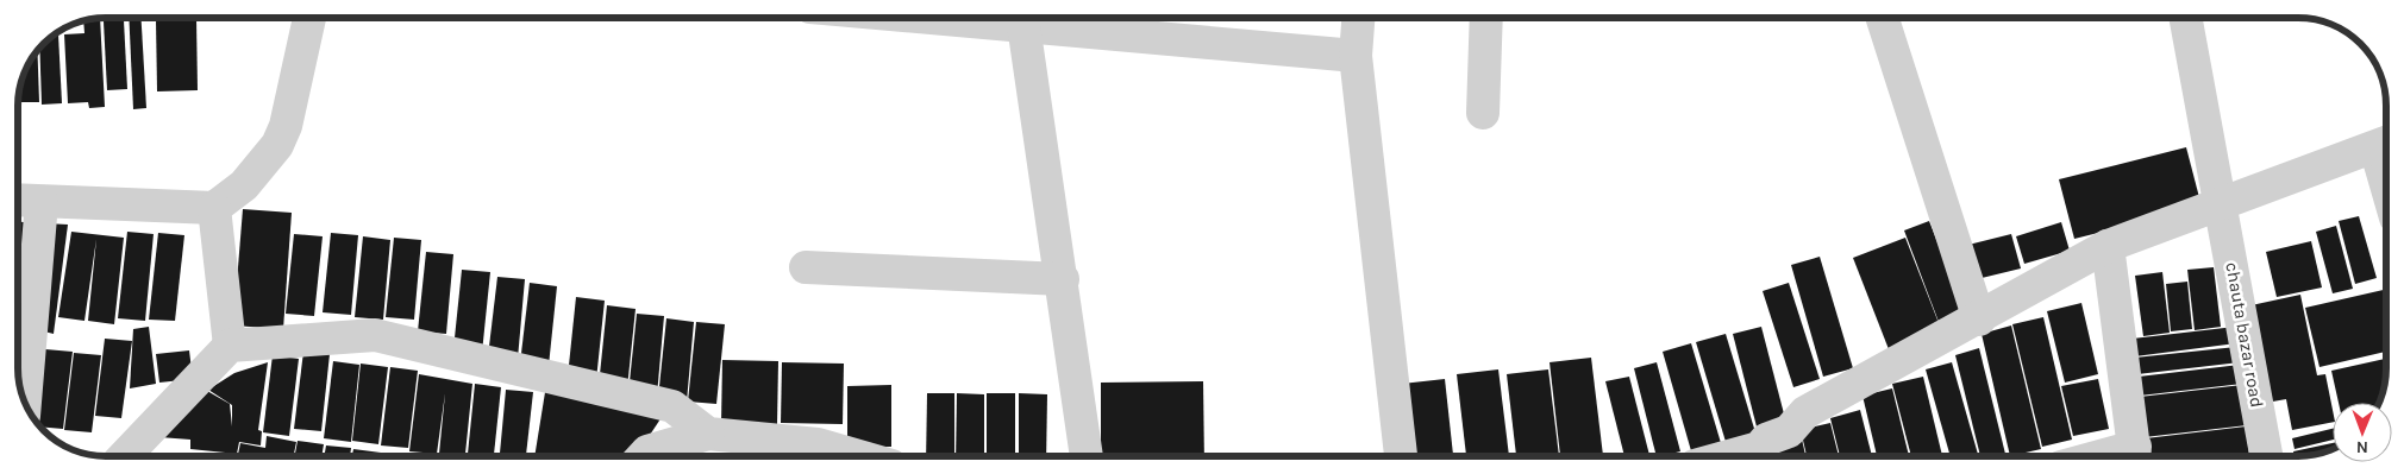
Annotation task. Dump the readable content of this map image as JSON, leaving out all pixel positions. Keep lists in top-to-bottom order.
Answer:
{
  "streets": {
    "street": ["chauta bazar road"]
  },
  "north": "bottom"
}
